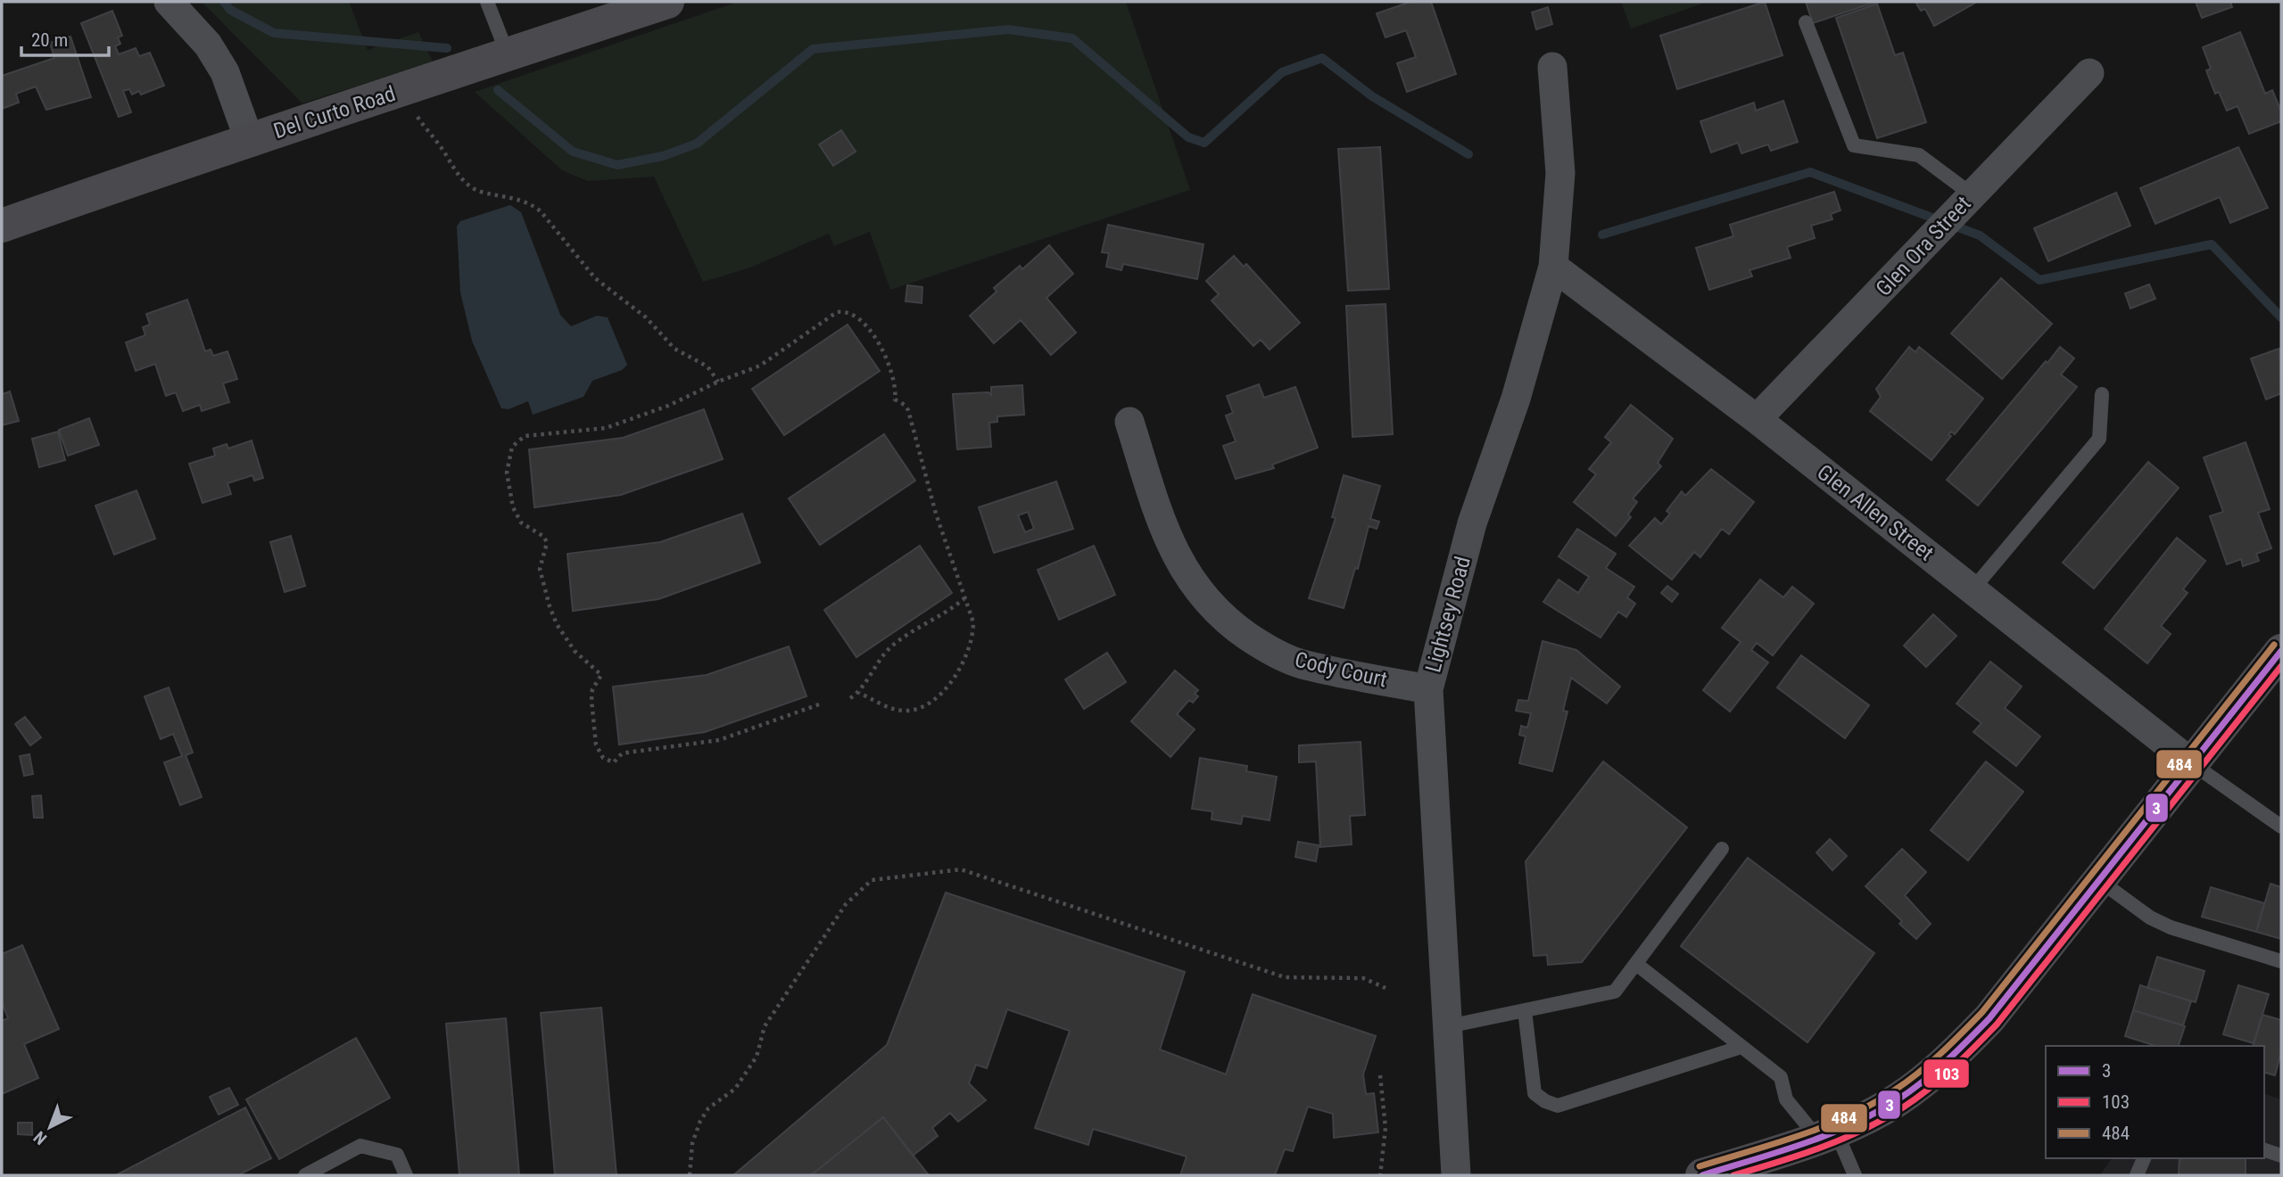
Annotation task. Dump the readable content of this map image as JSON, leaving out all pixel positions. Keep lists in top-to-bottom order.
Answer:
{
  "streets": {
    "main road": ["Del Curto Road"],
    "street": [
      "Glen Ora Street",
      "Glen Allen Street",
      "Lightsey Road",
      "Cody Court"
    ]
  },
  "crossings": [
    ["Glen Ora Street", "Glen Allen Street"],
    ["Glen Allen Street", "Lightsey Road"],
    ["Lightsey Road", "Cody Court"]
  ],
  "lines": ["transit line 484", "transit line 3", "transit line 103"],
  "legend": ["3", "103", "484"],
  "scale_bar": "20 m",
  "north": "bottom left"
}
